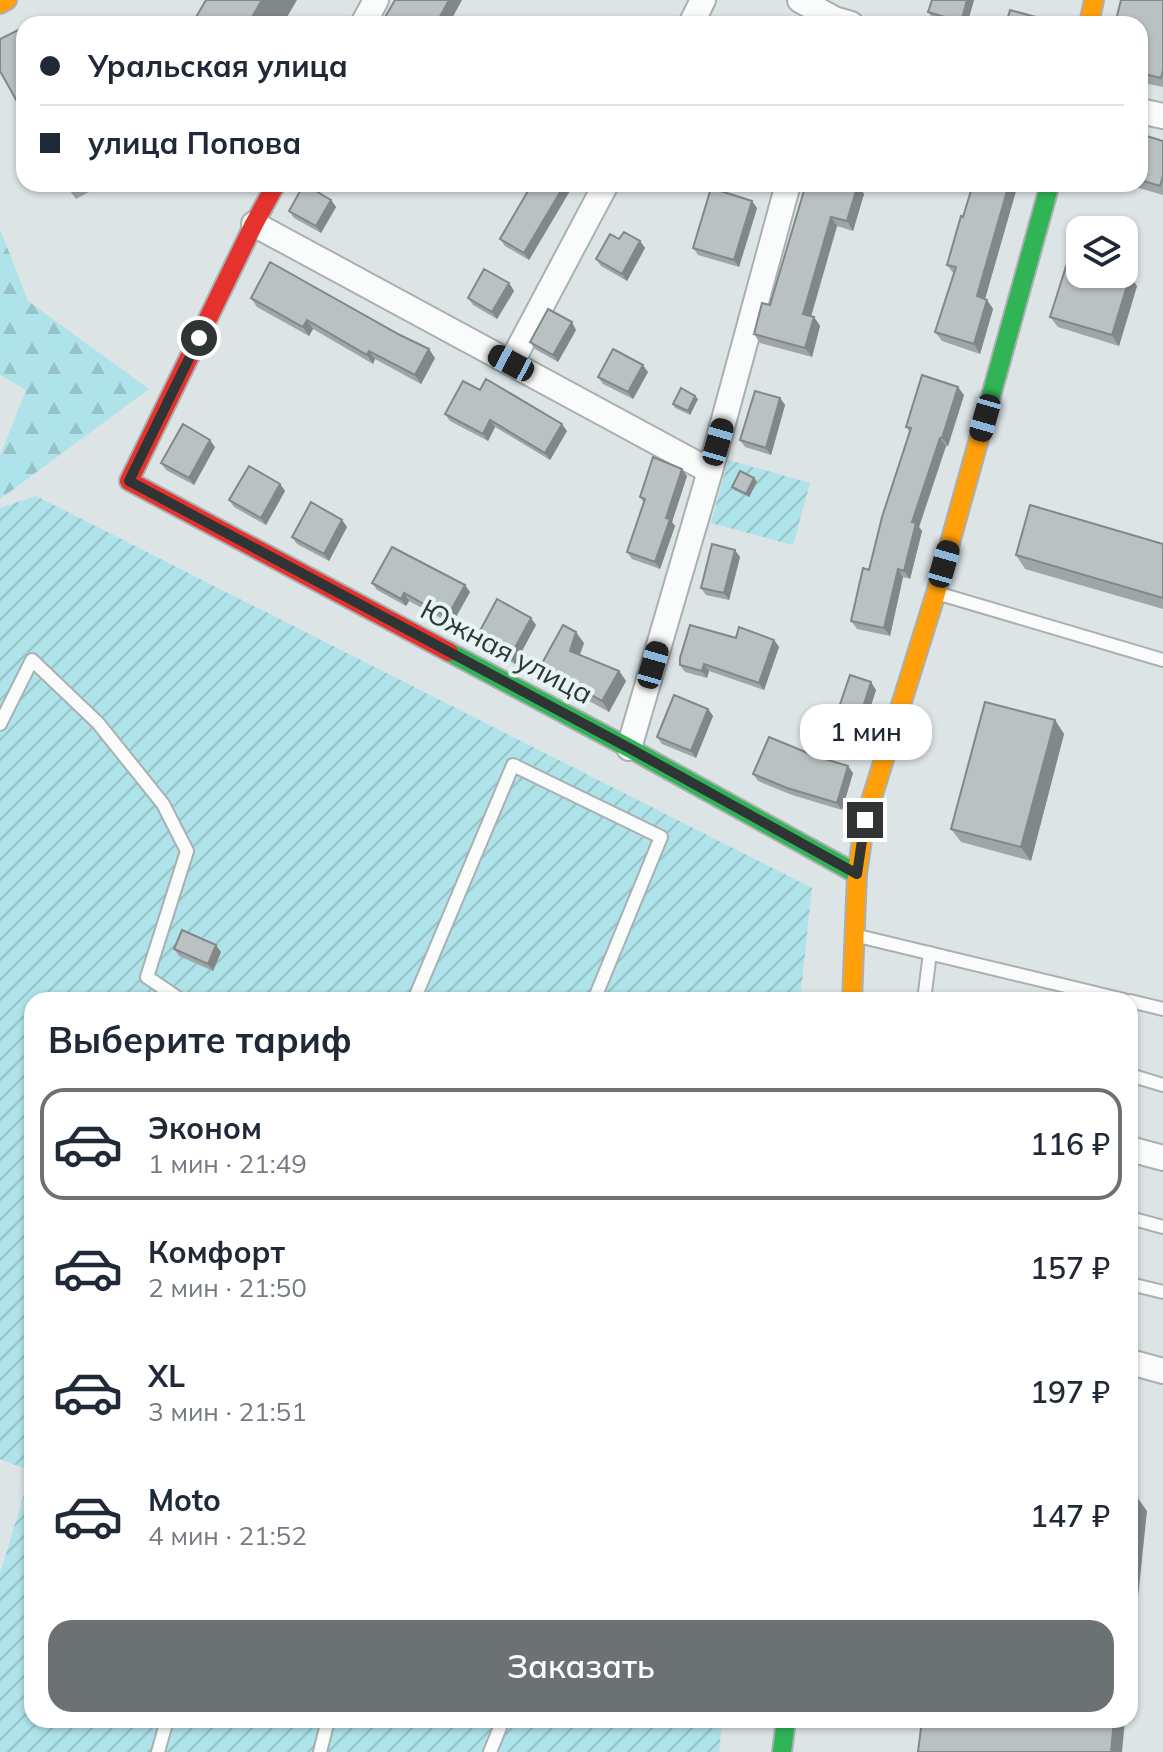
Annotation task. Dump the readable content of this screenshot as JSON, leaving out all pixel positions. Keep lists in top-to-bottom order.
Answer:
{
  "streets": {
    "street": ["Южная улица"]
  },
  "page": {
    "banner": ["Уральская улица", "улица Попова"],
    "bubble": "1 мин",
    "heading": "Выберите тариф",
    "list": [
      {
        "name": "Эконом",
        "note": "1 мин · 21:49",
        "value": "116 ₽"
      },
      {
        "name": "Комфорт",
        "note": "2 мин · 21:50",
        "value": "157 ₽"
      },
      {
        "name": "XL",
        "note": "3 мин · 21:51",
        "value": "197 ₽"
      },
      {
        "name": "Moto",
        "note": "4 мин · 21:52",
        "value": "147 ₽"
      }
    ],
    "buttons": "Заказать"
  }
}
